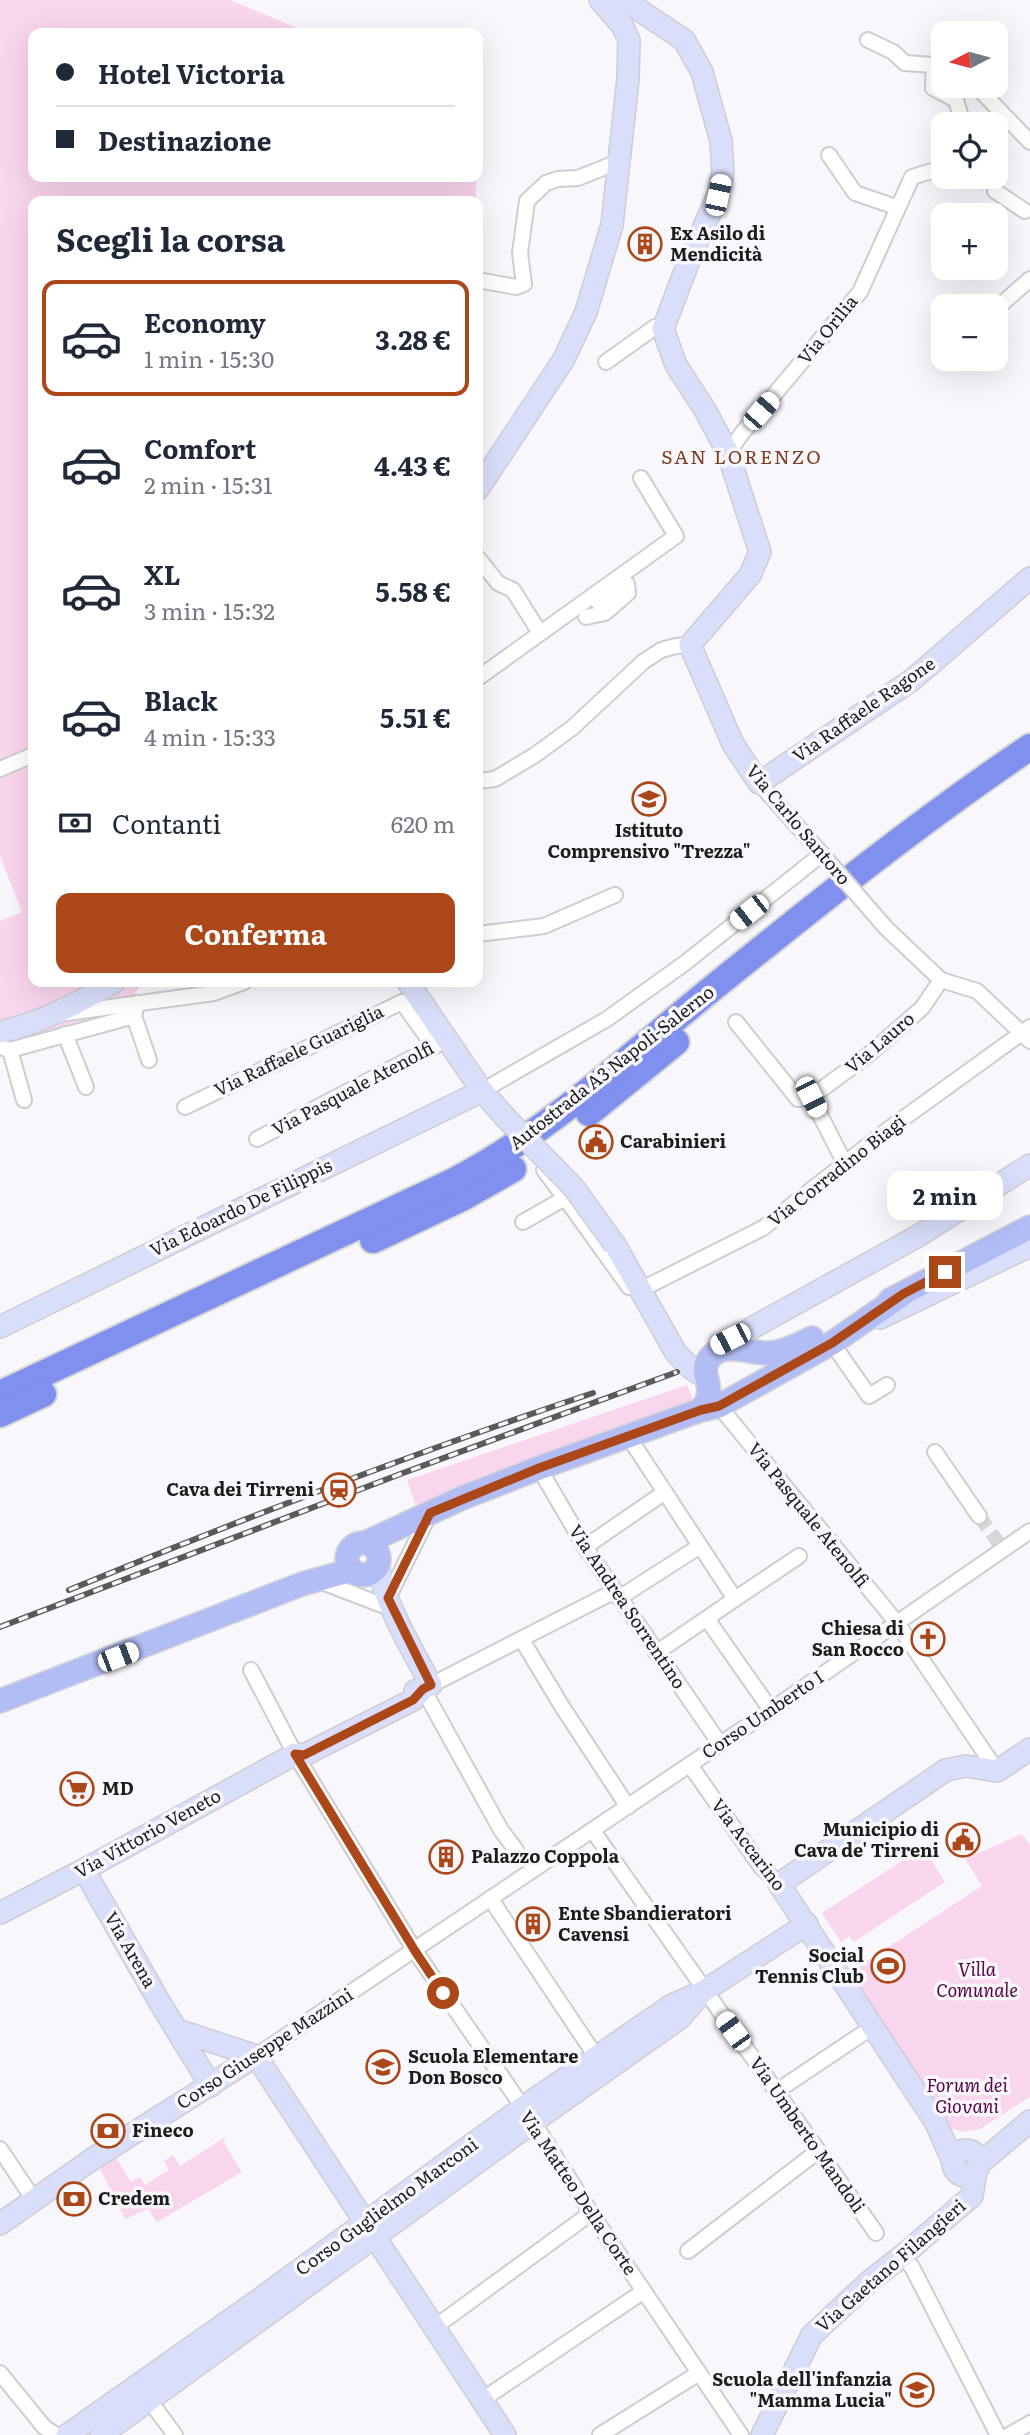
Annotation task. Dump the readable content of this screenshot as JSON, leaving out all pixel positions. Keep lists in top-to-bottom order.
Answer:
{
  "streets": {
    "highway": ["Autostrada A3 Napoli-Salerno"],
    "street": [
      "Via Orilia",
      "Via Raffaele Ragone",
      "Via Carlo Santoro",
      "Via Lauro",
      "Via Raffaele Guariglia",
      "Via Pasquale Atenolfi",
      "Via Corradino Biagi",
      "Via Edoardo De Filippis",
      "Via Andrea Sorrentino",
      "Corso Umberto I",
      "Via Vittorio Veneto",
      "Via Accarino",
      "Via Arena",
      "Corso Giuseppe Mazzini",
      "Via Umberto Mandoli",
      "Via Matteo Della Corte",
      "Corso Guglielmo Marconi",
      "Via Gaetano Filangieri"
    ]
  },
  "crossings": [
    ["Via Raffaele Ragone", "Via Carlo Santoro"],
    ["Via Carlo Santoro", "Via Lauro"],
    ["Via Raffaele Guariglia", "Via Pasquale Atenolfi"],
    ["Via Pasquale Atenolfi", "Via Corradino Biagi"],
    ["Via Pasquale Atenolfi", "Via Edoardo De Filippis"],
    ["Via Pasquale Atenolfi", "Corso Umberto I"],
    ["Via Andrea Sorrentino", "Corso Umberto I"],
    ["Corso Umberto I", "Via Accarino"],
    ["Corso Umberto I", "Corso Giuseppe Mazzini"],
    ["Corso Umberto I", "Via Umberto Mandoli"],
    ["Via Vittorio Veneto", "Via Arena"],
    ["Via Vittorio Veneto", "Via Matteo Della Corte"],
    ["Via Accarino", "Corso Guglielmo Marconi"],
    ["Via Accarino", "Via Gaetano Filangieri"],
    ["Via Arena", "Corso Giuseppe Mazzini"],
    ["Corso Giuseppe Mazzini", "Via Matteo Della Corte"],
    ["Via Umberto Mandoli", "Corso Guglielmo Marconi"],
    ["Via Matteo Della Corte", "Corso Guglielmo Marconi"]
  ],
  "districts": ["SAN LORENZO"],
  "parks": ["Villa Comunale", "Forum dei Giovani"],
  "places": {
    "building": ["Ex Asilo di Mendicità", "Palazzo Coppola", "Ente Sbandieratori Cavensi"],
    "school or university": ["Istituto Comprensivo \"Trezza\"", "Scuola Elementare Don Bosco", "Scuola dell'infanzia \"Mamma Lucia\""],
    "public building": ["Carabinieri", "Municipio di Cava de' Tirreni"],
    "station": ["Cava dei Tirreni"],
    "church": ["Chiesa di San Rocco"],
    "supermarket": ["MD"],
    "sports": ["Social Tennis Club"],
    "bank": ["Fineco", "Credem"]
  },
  "north": "left",
  "page": {
    "map_buttons": ["+", "−"],
    "banner": ["Hotel Victoria", "Destinazione"],
    "heading": "Scegli la corsa",
    "list": [
      {
        "name": "Economy",
        "note": "1 min · 15:30",
        "value": "3.28 €"
      },
      {
        "name": "Comfort",
        "note": "2 min · 15:31",
        "value": "4.43 €"
      },
      {
        "name": "XL",
        "note": "3 min · 15:32",
        "value": "5.58 €"
      },
      {
        "name": "Black",
        "note": "4 min · 15:33",
        "value": "5.51 €"
      }
    ],
    "pay": ["Contanti", "620 m"],
    "buttons": "Conferma",
    "bubble": "2 min"
  }
}
